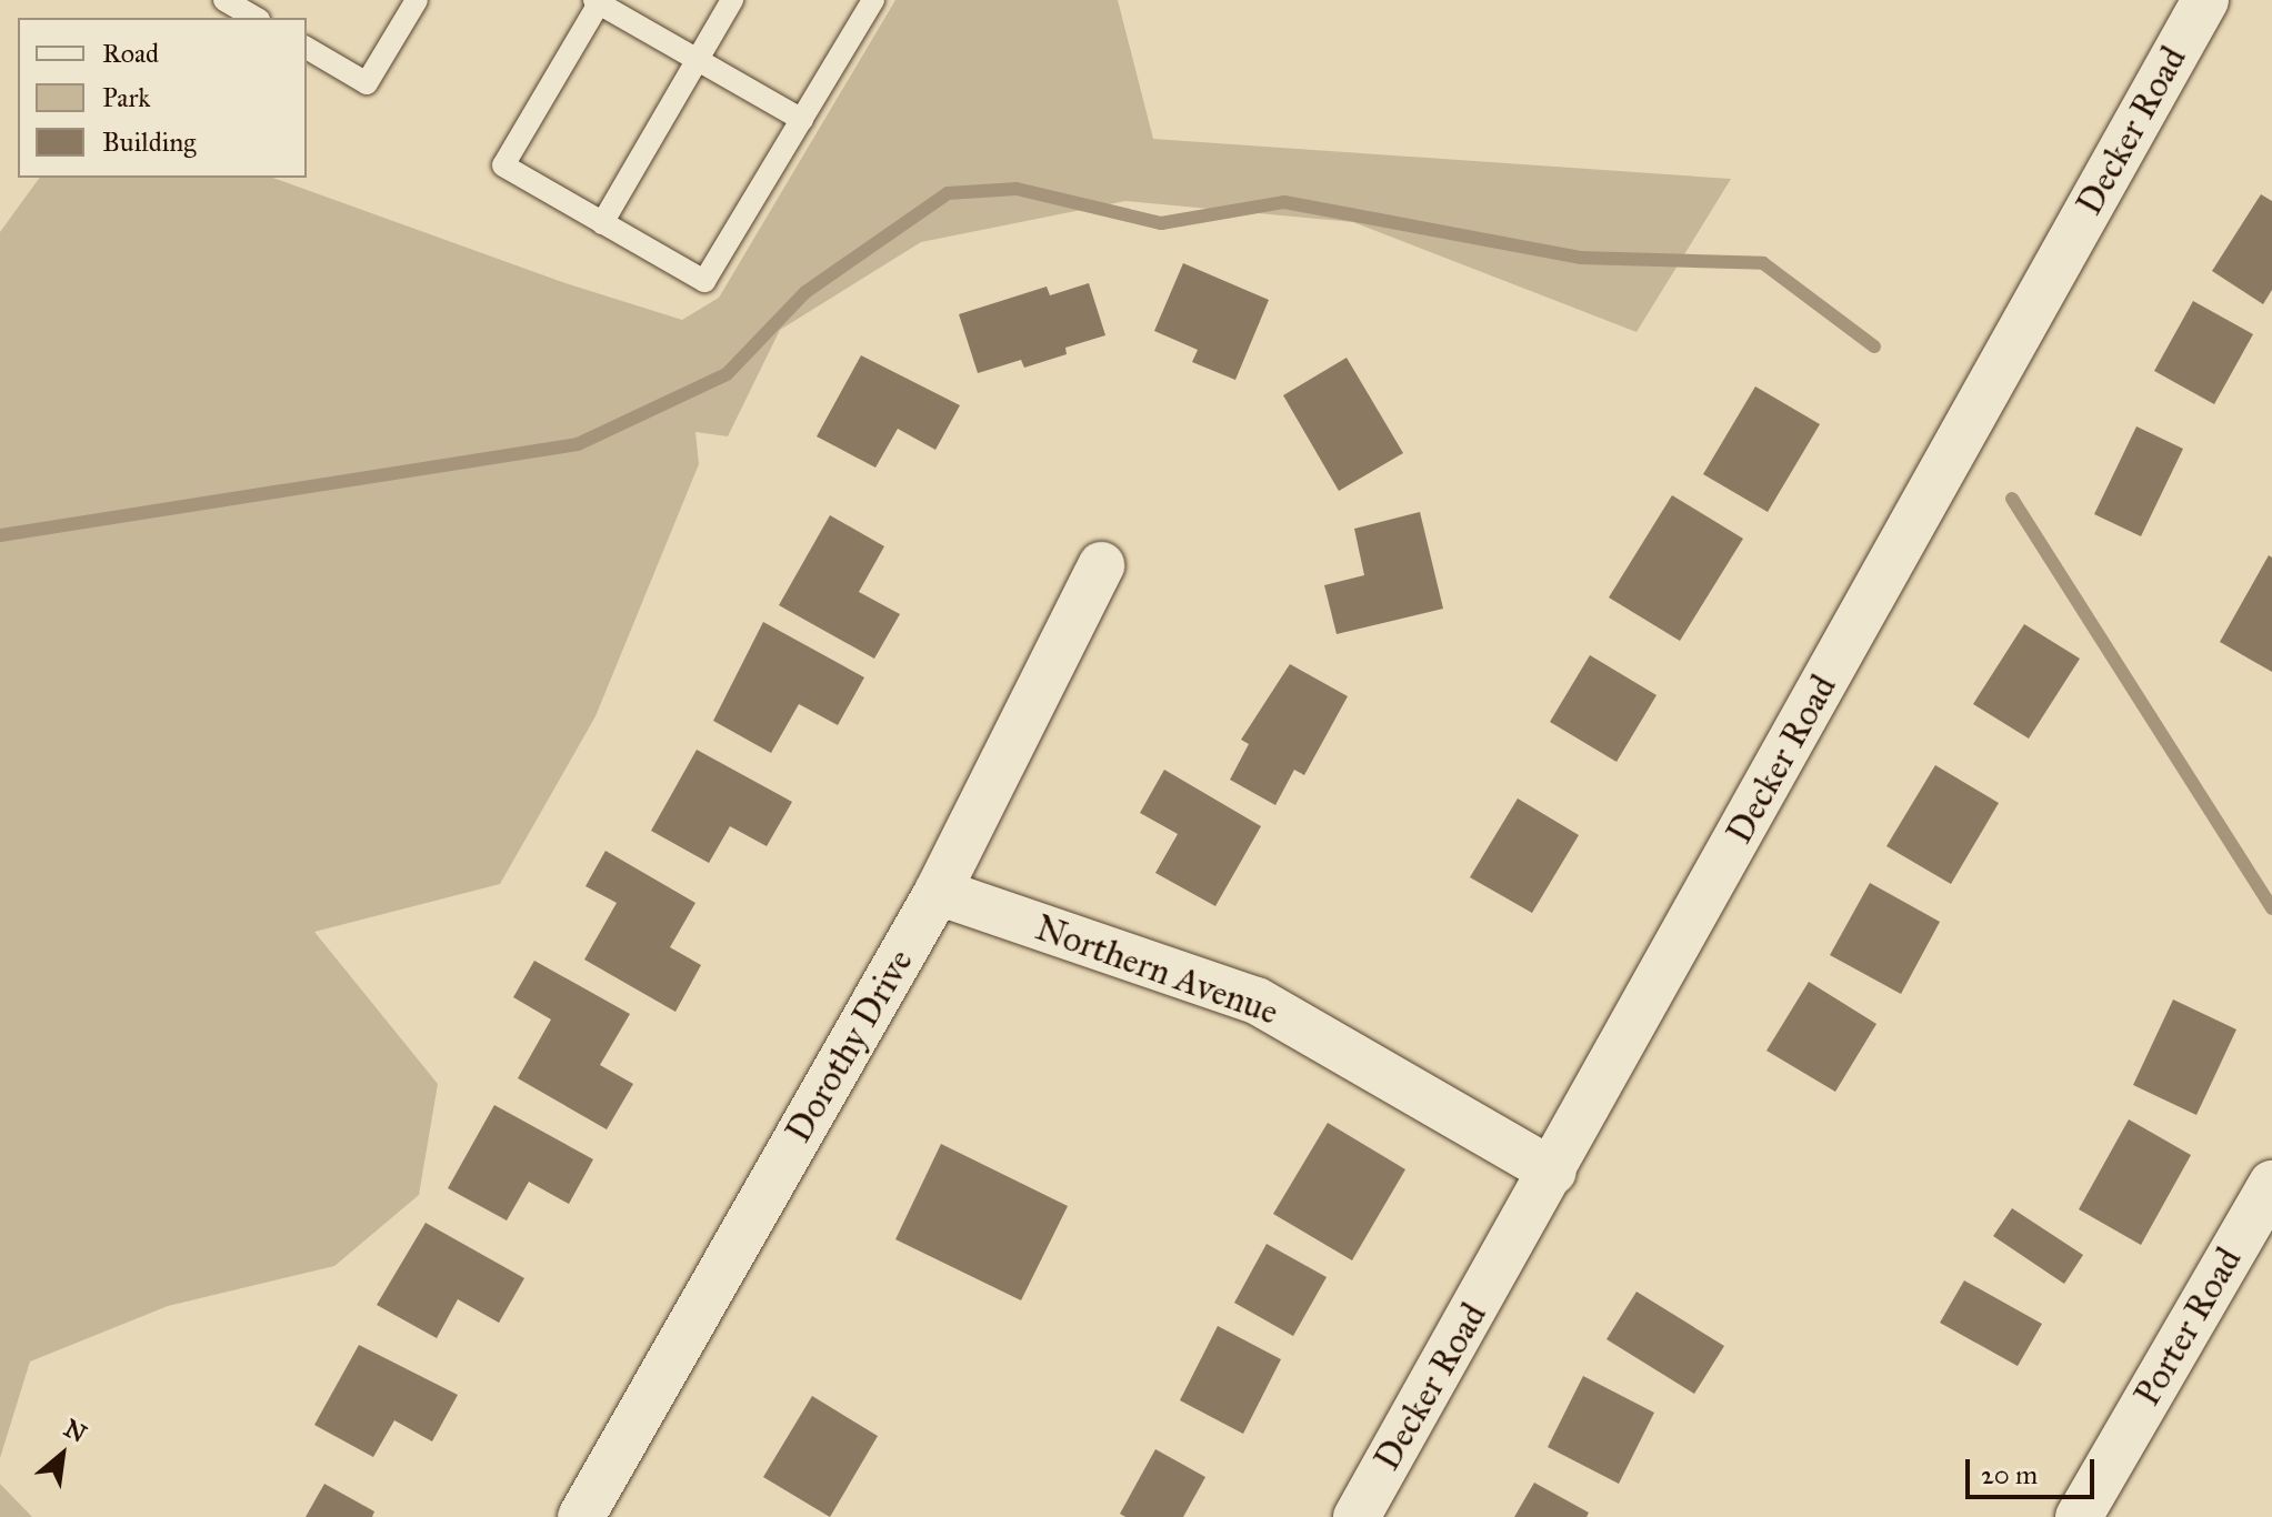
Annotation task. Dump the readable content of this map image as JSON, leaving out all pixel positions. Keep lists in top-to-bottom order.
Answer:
{
  "streets": {
    "street": [
      "Decker Road",
      "Northern Avenue",
      "Dorothy Drive",
      "Porter Road"
    ]
  },
  "crossings": [
    ["Decker Road", "Northern Avenue"],
    ["Northern Avenue", "Dorothy Drive"]
  ],
  "legend": ["Road", "Park", "Building"],
  "scale_bar": "20 m",
  "north": "top right"
}
